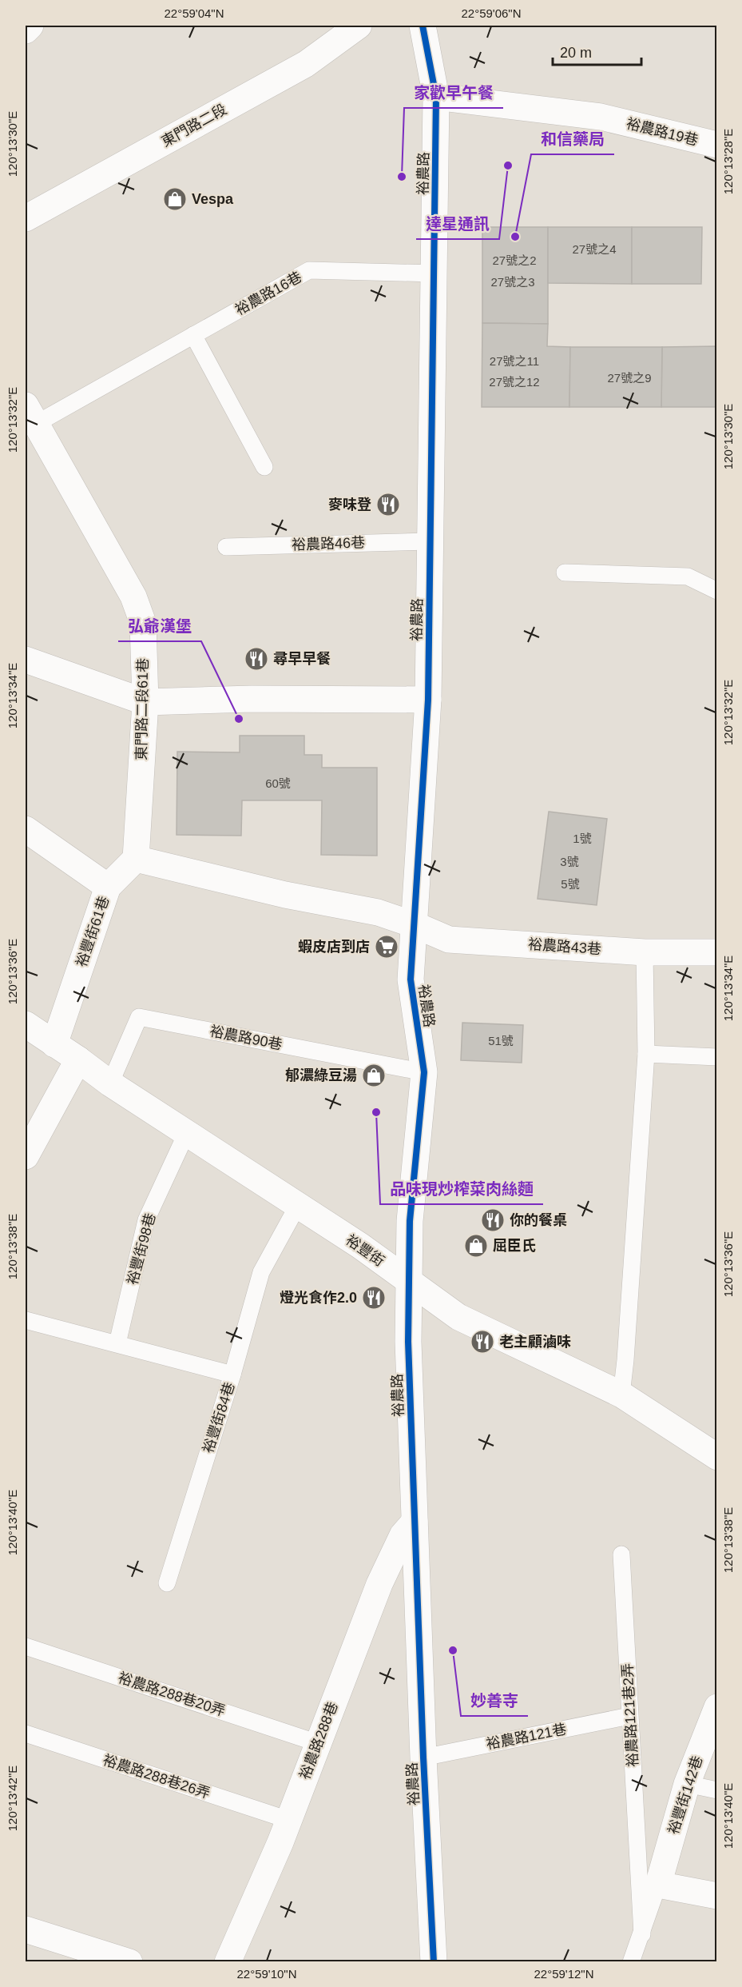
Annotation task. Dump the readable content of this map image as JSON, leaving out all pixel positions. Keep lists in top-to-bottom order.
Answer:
{
  "streets": {
    "street": [
      "東門路二段",
      "裕農路19巷",
      "裕農路",
      "東門路二段61巷",
      "裕豐街61巷",
      "裕農路43巷",
      "裕豐街",
      "裕農路288巷",
      "裕豐街142巷"
    ],
    "lane": [
      "裕農路16巷",
      "裕農路46巷",
      "裕農路90巷",
      "裕豐街98巷",
      "裕豐街84巷",
      "裕農路288巷20弄",
      "裕農路121巷2弄",
      "裕農路121巷",
      "裕農路288巷26弄"
    ]
  },
  "crossings": [
    ["裕農路19巷", "裕農路"],
    ["裕農路", "裕農路16巷"],
    ["裕農路", "裕農路46巷"],
    ["裕農路", "裕農路43巷"],
    ["裕農路", "裕農路90巷"],
    ["裕農路", "裕豐街"],
    ["裕農路", "裕農路121巷"],
    ["裕農路", "裕農路288巷"],
    ["裕農路16巷", "東門路二段61巷"],
    ["東門路二段61巷", "裕農路43巷"],
    ["裕豐街61巷", "裕豐街"],
    ["裕農路90巷", "裕豐街"],
    ["裕豐街98巷", "裕豐街"],
    ["裕豐街98巷", "裕豐街84巷"],
    ["裕農路288巷20弄", "裕農路288巷"],
    ["裕農路121巷2弄", "裕農路121巷"],
    ["裕農路121巷2弄", "裕豐街142巷"],
    ["裕農路288巷", "裕農路288巷26弄"]
  ],
  "places": {
    "other": [
      "達星通訊",
      "家歡早午餐",
      "和信藥局",
      "弘爺漢堡",
      "品味現炒榨菜肉絲麵",
      "妙善寺"
    ],
    "shop": ["Vespa", "郁濃綠豆湯", "屈臣氏"],
    "restaurant": [
      "麥味登",
      "尋早早餐",
      "你的餐桌",
      "燈光食作2.0",
      "老主顧滷味"
    ],
    "supermarket": ["蝦皮店到店"]
  },
  "house_numbers": [
    "27號之4",
    "27號之2",
    "27號之3",
    "27號之11",
    "27號之9",
    "27號之12",
    "60號",
    "1號",
    "3號",
    "5號",
    "51號"
  ],
  "scale_bar": "20 m",
  "coordinates": [
    "22°59'04\"N",
    "22°59'06\"N",
    "120°13'30\"E",
    "120°13'28\"E",
    "120°13'32\"E",
    "120°13'34\"E",
    "120°13'36\"E",
    "120°13'38\"E",
    "120°13'40\"E",
    "120°13'42\"E",
    "22°59'10\"N",
    "22°59'12\"N"
  ]
}
